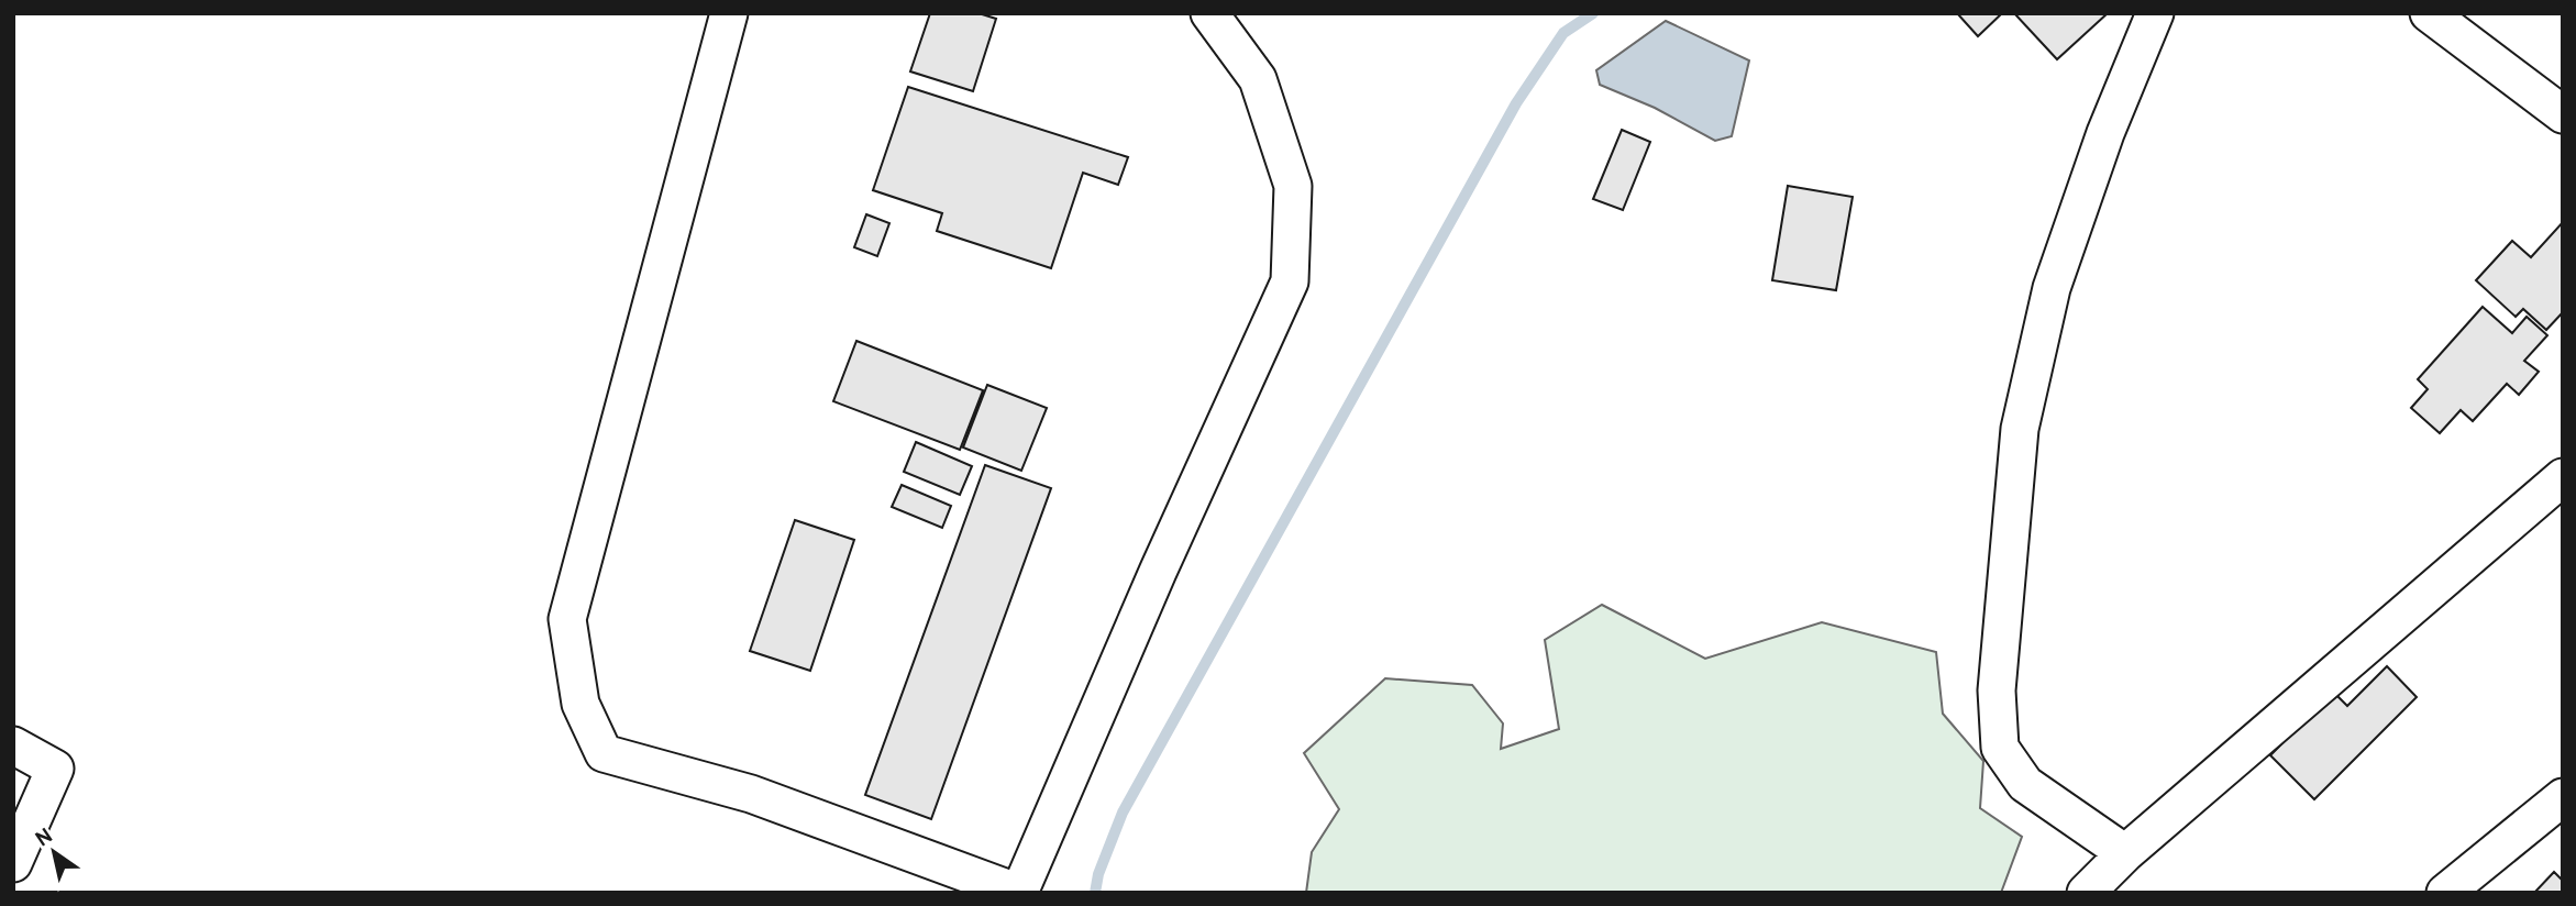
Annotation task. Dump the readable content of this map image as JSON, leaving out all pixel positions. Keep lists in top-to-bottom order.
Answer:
{
  "north": "top left"
}
